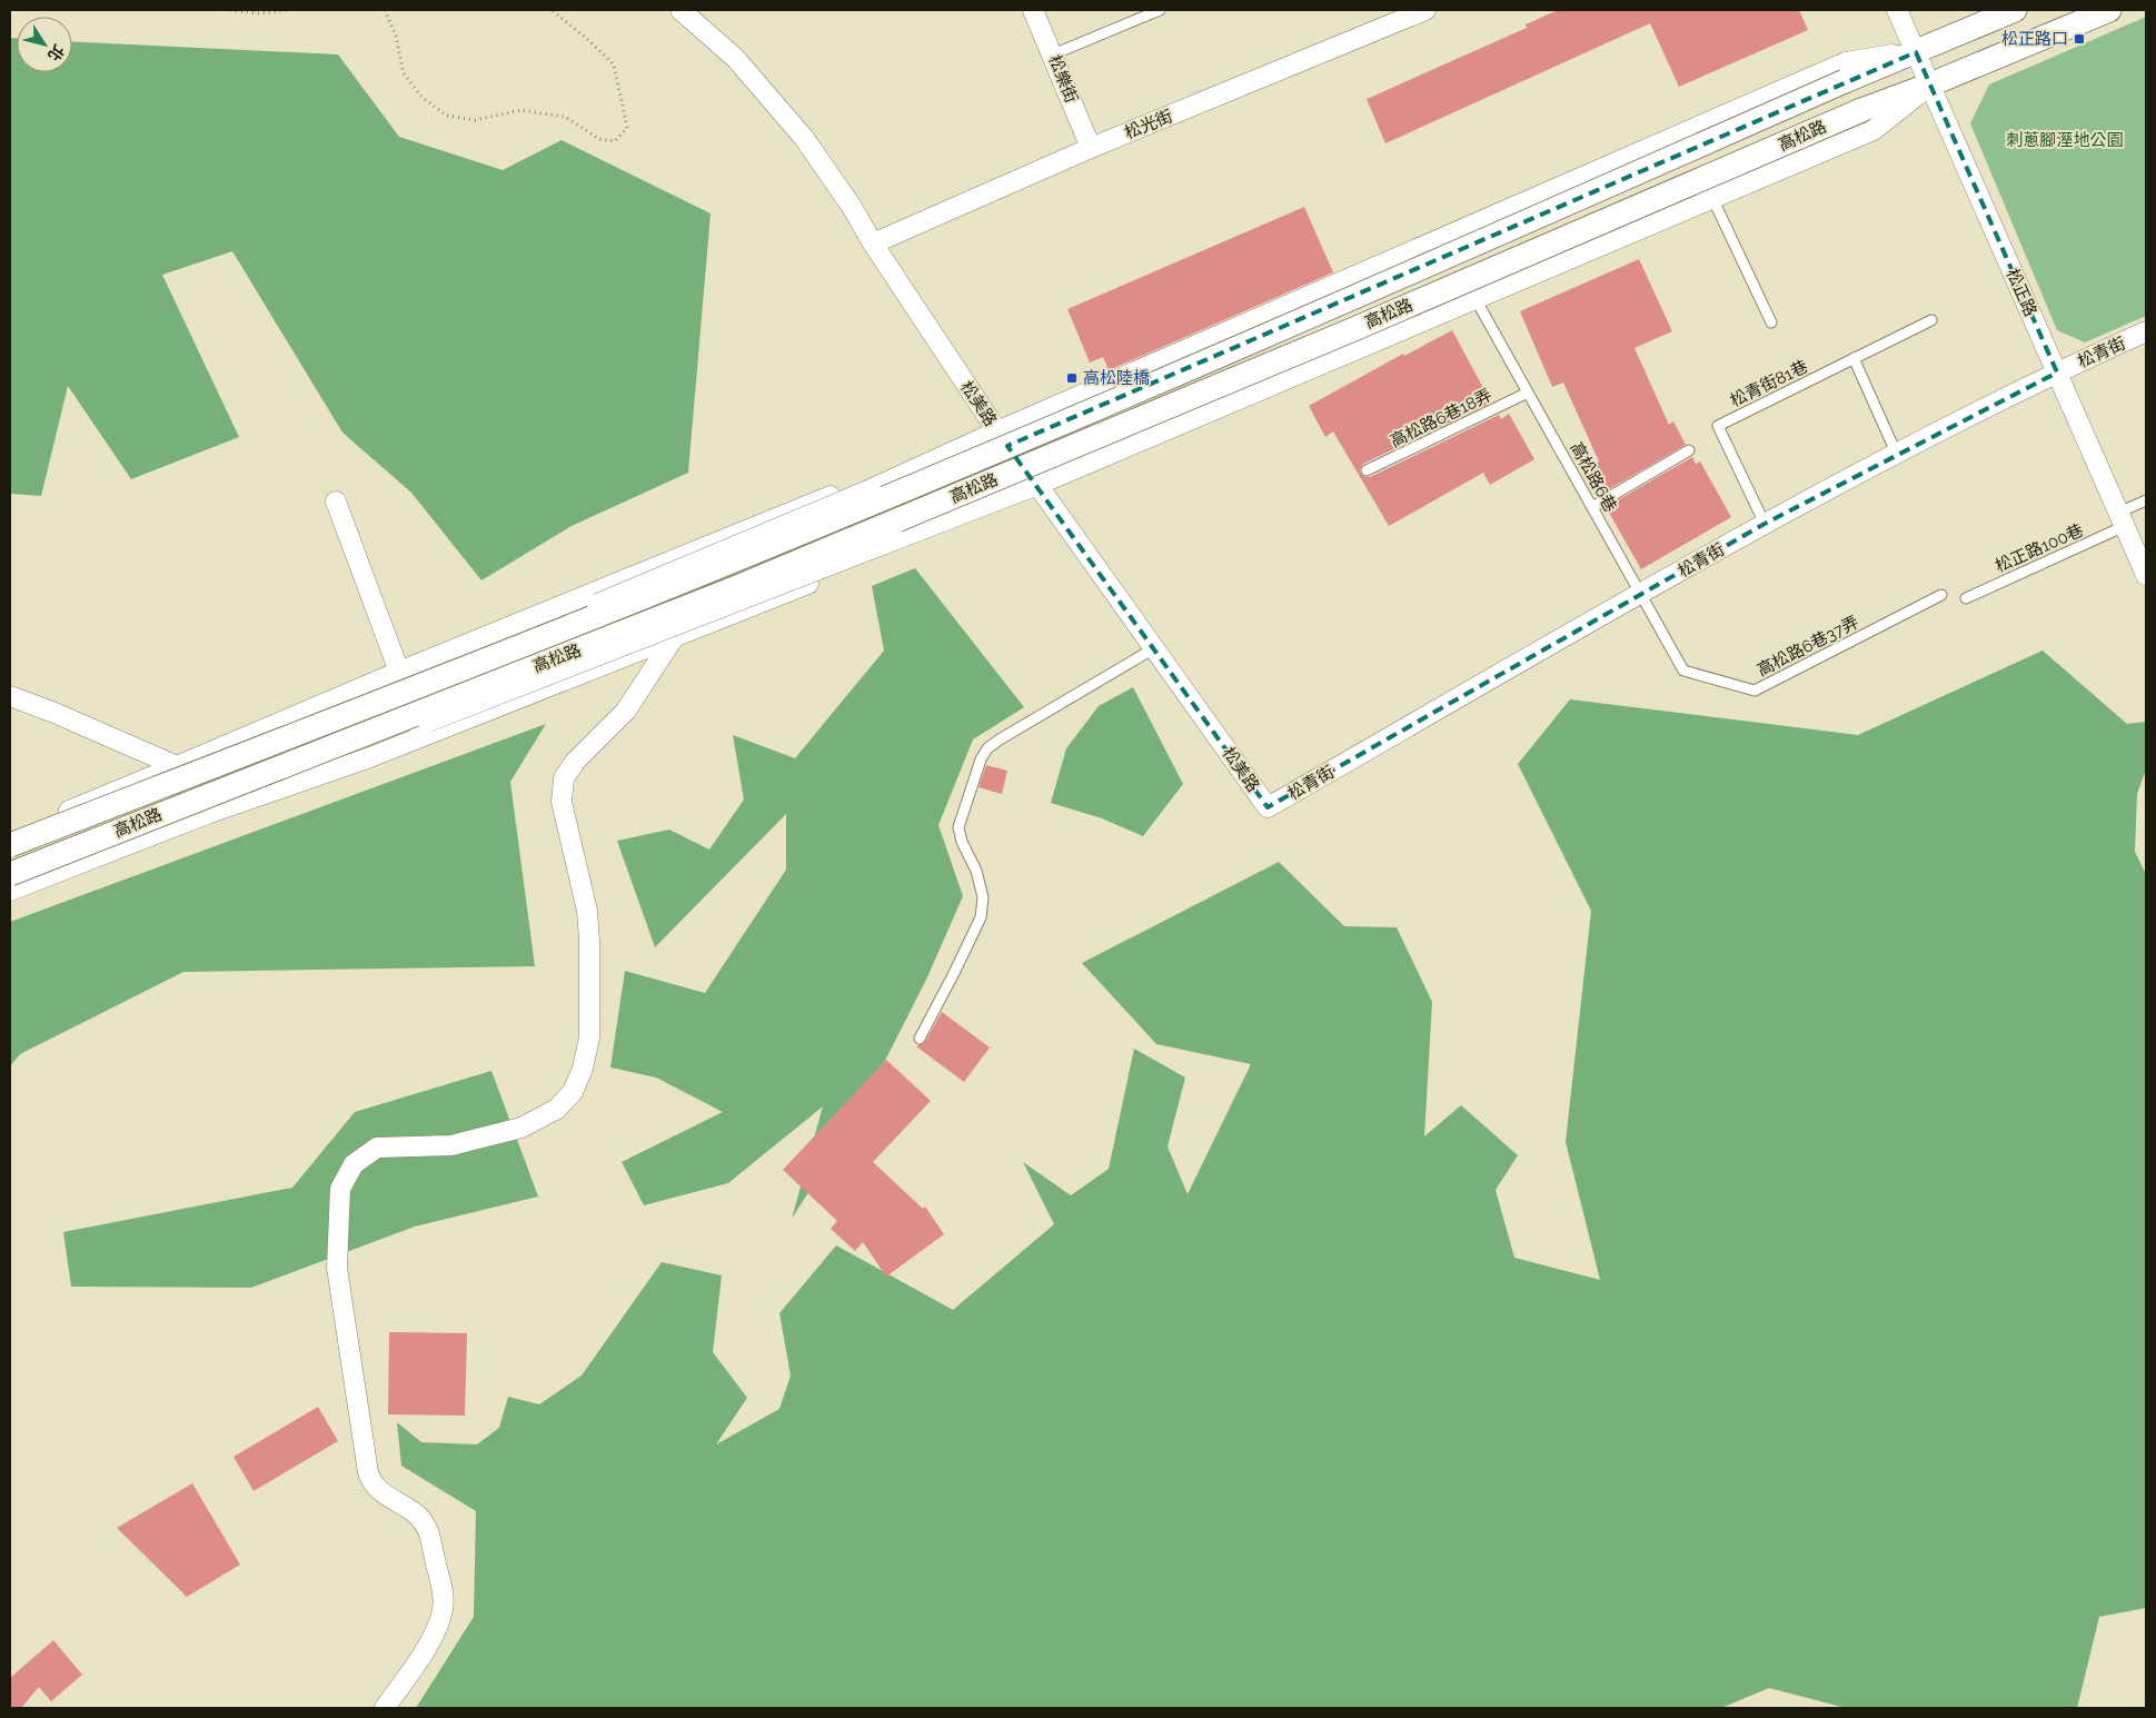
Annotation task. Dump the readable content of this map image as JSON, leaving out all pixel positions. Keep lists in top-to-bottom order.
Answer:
{
  "streets": {
    "street": [
      "松樂街",
      "松光街",
      "高松路",
      "松正路",
      "松青街",
      "松美路"
    ],
    "lane": [
      "松青街81巷",
      "高松路6巷18弄",
      "高松路6巷",
      "松正路100巷",
      "高松路6巷37弄"
    ]
  },
  "crossings": [
    ["松樂街", "松光街"],
    ["松光街", "松美路"],
    ["高松路", "松正路"],
    ["高松路", "松美路"],
    ["高松路", "高松路6巷"],
    ["松正路", "松青街"],
    ["松正路", "松正路100巷"],
    ["松青街", "松青街81巷"],
    ["松青街", "松美路"],
    ["松青街", "高松路6巷"],
    ["高松路6巷18弄", "高松路6巷"],
    ["高松路6巷", "高松路6巷37弄"]
  ],
  "parks": ["刺蔥腳溼地公園"],
  "places": {
    "transit": ["松正路口", "高松陸橋"]
  },
  "north": "bottom right"
}
